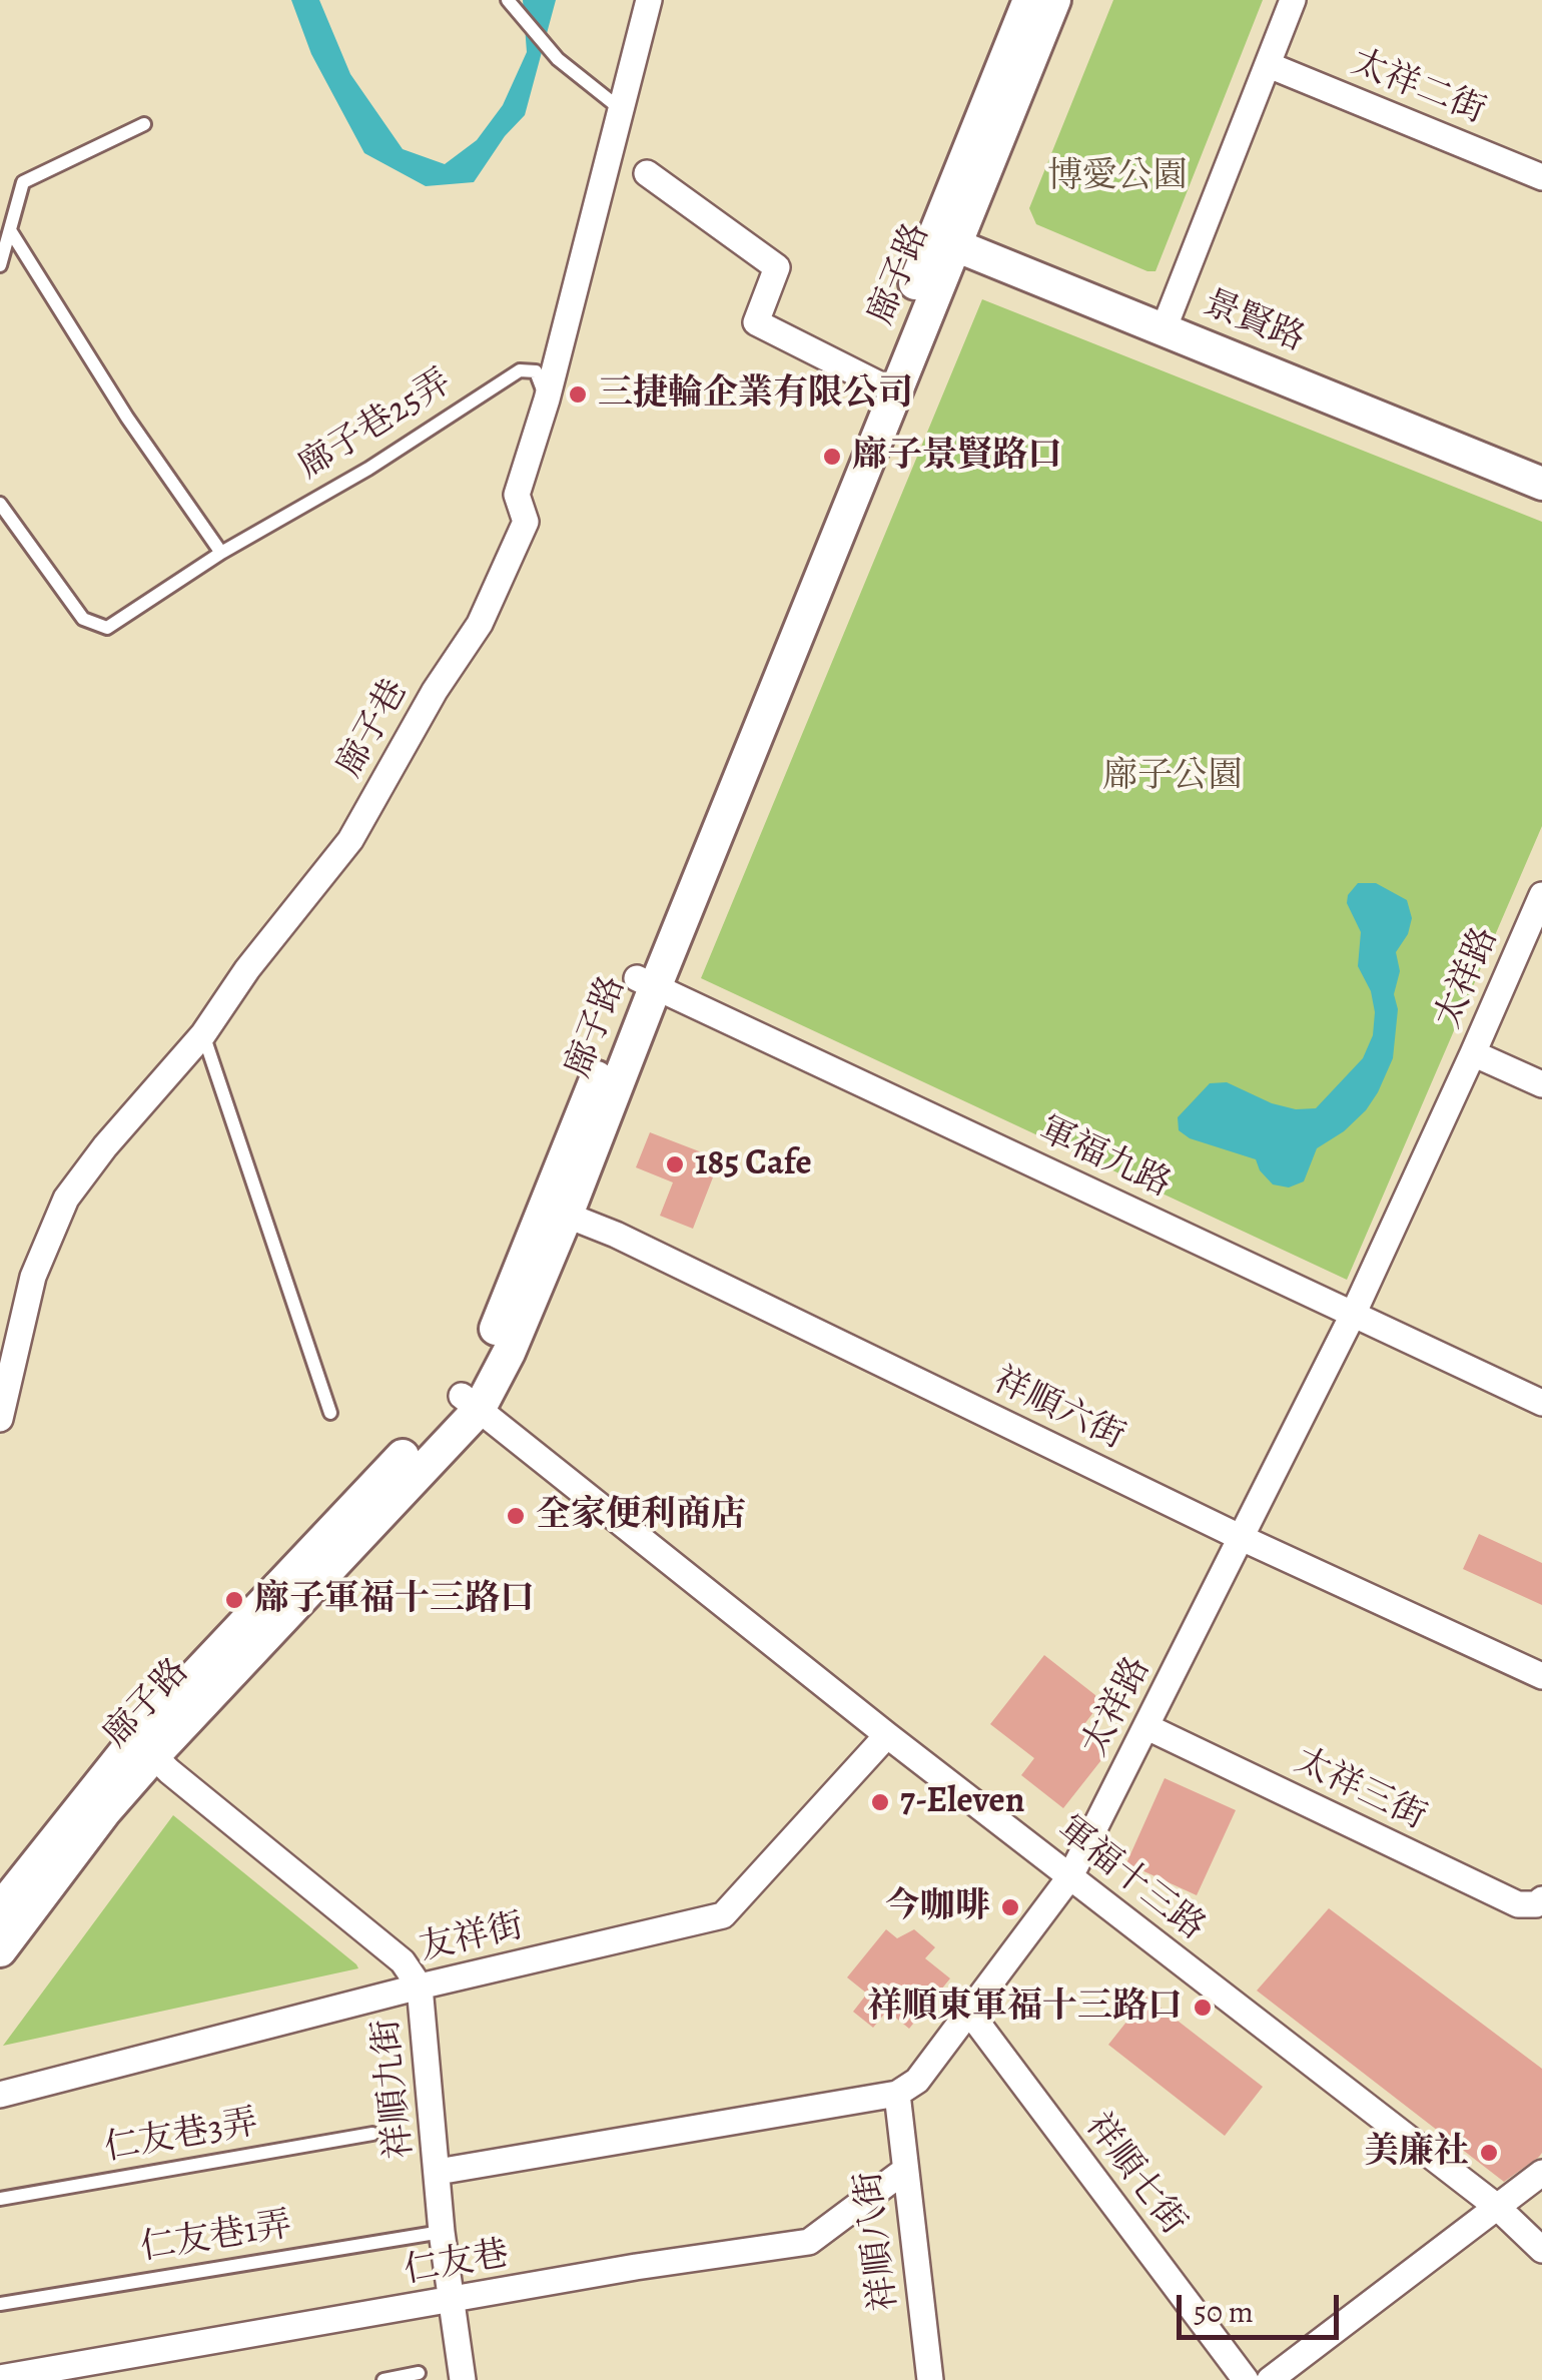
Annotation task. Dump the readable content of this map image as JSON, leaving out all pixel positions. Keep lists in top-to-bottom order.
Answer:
{
  "streets": {
    "main road": ["廍子路", "景賢路"],
    "street": [
      "太祥二街",
      "廍子巷",
      "太祥路",
      "軍福九路",
      "祥順六街",
      "太祥三街",
      "軍福十三路",
      "友祥街",
      "祥順九街",
      "祥順七街",
      "祥順八街",
      "仁友巷"
    ],
    "lane": ["廍子巷25弄", "仁友巷3弄", "仁友巷1弄"]
  },
  "crossings": [
    ["廍子路", "景賢路"],
    ["廍子路", "軍福九路"],
    ["廍子路", "祥順六街"],
    ["廍子路", "軍福十三路"],
    ["廍子路", "祥順九街"],
    ["廍子巷25弄", "廍子巷"],
    ["太祥路", "軍福九路"],
    ["太祥路", "祥順六街"],
    ["太祥路", "太祥三街"],
    ["太祥路", "軍福十三路"],
    ["太祥路", "祥順七街"],
    ["太祥路", "祥順八街"],
    ["軍福十三路", "友祥街"],
    ["友祥街", "祥順九街"],
    ["祥順九街", "仁友巷1弄"],
    ["祥順九街", "仁友巷"],
    ["祥順八街", "仁友巷"]
  ],
  "parks": ["博愛公園", "廍子公園"],
  "places": [
    "三捷輪企業有限公司",
    "廍子景賢路口",
    "185 Cafe",
    "全家便利商店",
    "廍子軍福十三路口",
    "7-Eleven",
    "今咖啡",
    "祥順東軍福十三路口",
    "美廉社"
  ],
  "scale_bar": "50 m"
}
